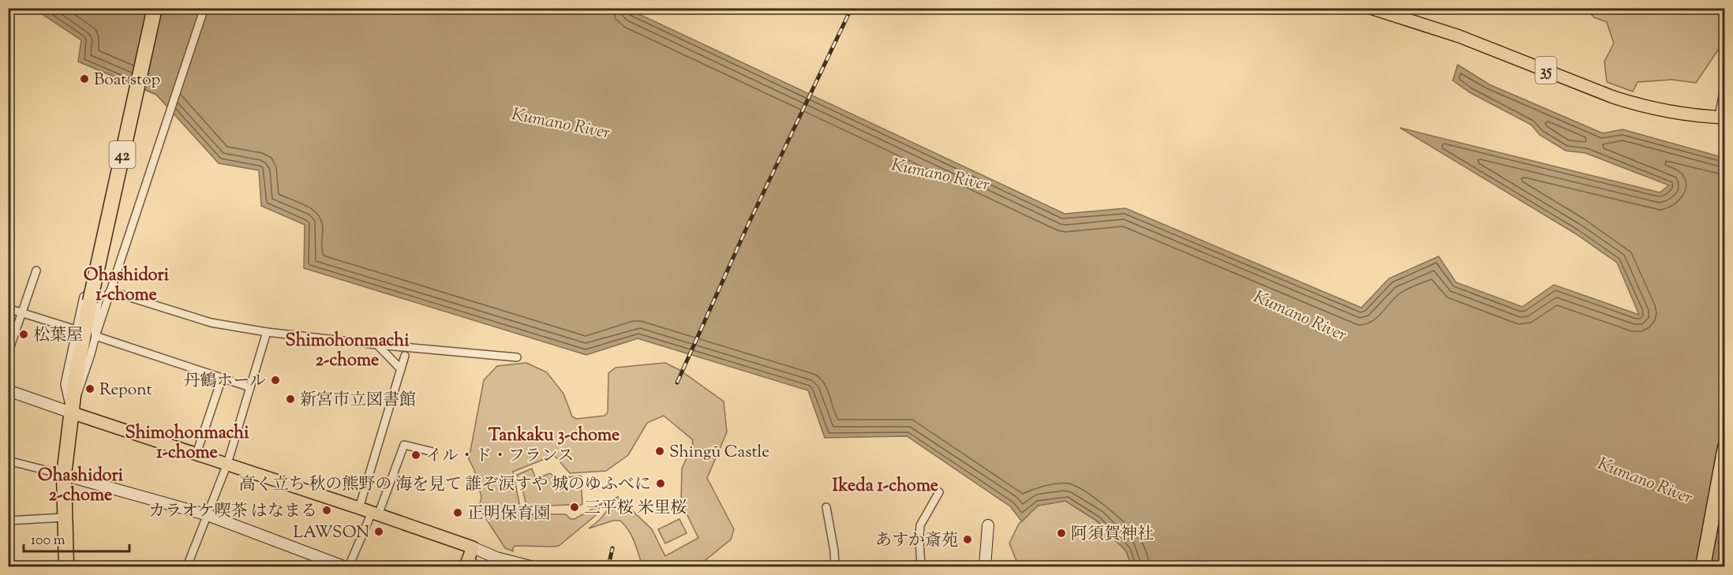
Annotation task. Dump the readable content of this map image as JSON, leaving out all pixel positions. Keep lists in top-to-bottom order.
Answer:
{
  "streets": {
    "highway": ["42"],
    "main road": ["35"]
  },
  "districts": [
    "Ohashidori 1-chome",
    "Shimohonmachi 2-chome",
    "Shimohonmachi 1-chome",
    "Tankaku 3-chome",
    "Ohashidori 2-chome",
    "Ikeda 1-chome"
  ],
  "water": ["Kumano River"],
  "places": [
    "Boat stop",
    "松葉屋",
    "丹鶴ホール",
    "Repont",
    "新宮市立図書館",
    "Shingū Castle",
    "イル・ド・フランス",
    "高く立ち 秋の熊野の 海を見て 誰ぞ涙すや 城のゆふべに",
    "三平桜 米里桜",
    "カラオケ喫茶 はなまる",
    "正明保育園",
    "LAWSON",
    "阿須賀神社",
    "あすか斎苑"
  ],
  "scale_bar": "100 m"
}
